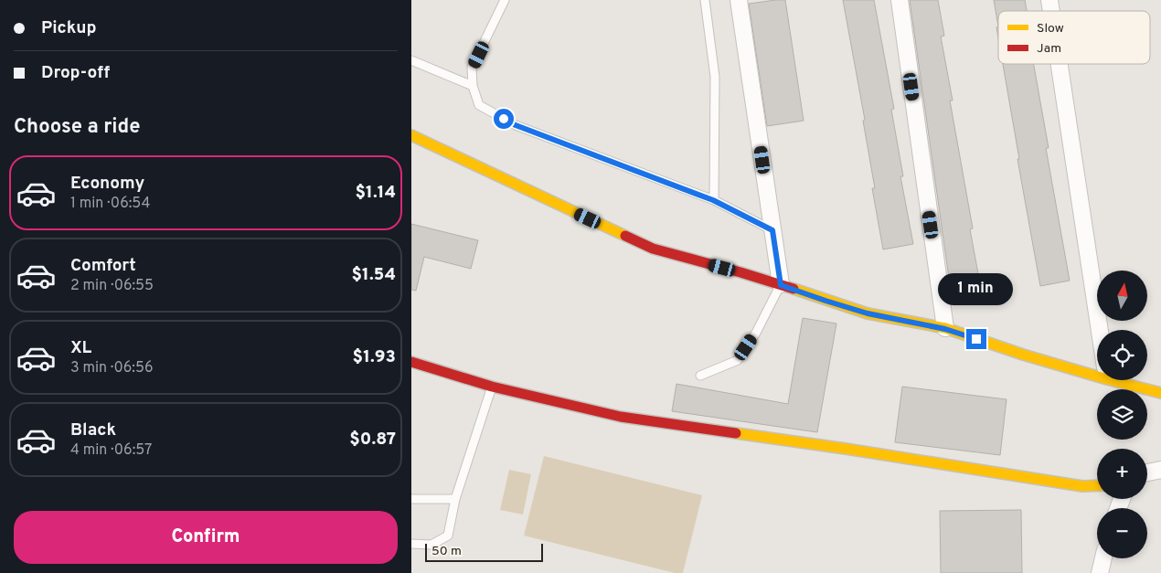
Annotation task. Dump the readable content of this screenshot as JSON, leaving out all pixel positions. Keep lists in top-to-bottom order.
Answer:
{
  "legend": ["Slow", "Jam"],
  "scale_bar": "50 m",
  "north": "top",
  "page": {
    "banner": ["Pickup", "Drop-off"],
    "heading": "Choose a ride",
    "list": [
      {
        "name": "Economy",
        "note": "1 min · 06:54",
        "value": "$1.14"
      },
      {
        "name": "Comfort",
        "note": "2 min · 06:55",
        "value": "$1.54"
      },
      {
        "name": "XL",
        "note": "3 min · 06:56",
        "value": "$1.93"
      },
      {
        "name": "Black",
        "note": "4 min · 06:57",
        "value": "$0.87"
      }
    ],
    "map_buttons": ["+", "−"],
    "bubble": "1 min",
    "buttons": "Confirm",
    "scale": "50 m"
  }
}
